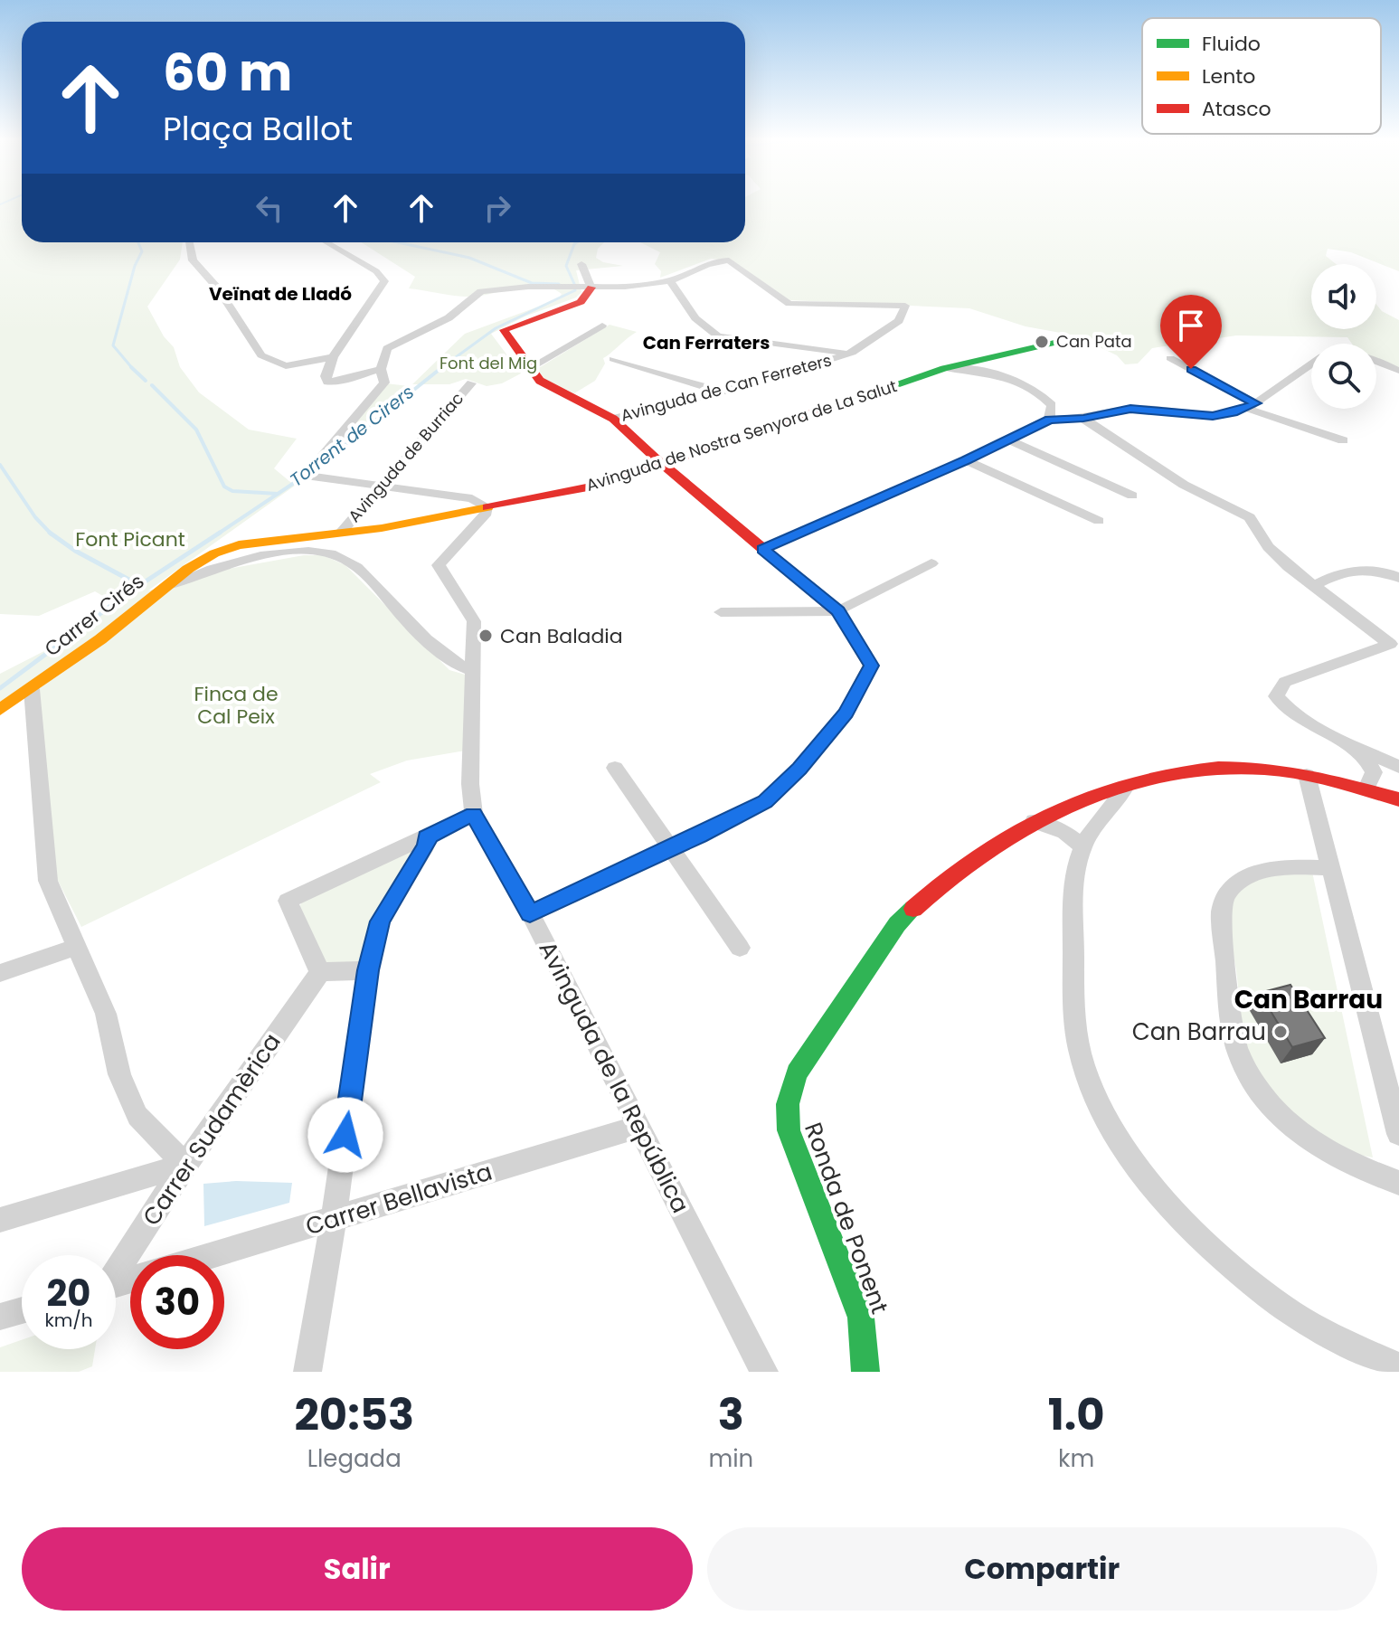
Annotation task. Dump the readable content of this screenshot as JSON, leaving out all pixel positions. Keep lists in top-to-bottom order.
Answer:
{
  "streets": {
    "street": [
      "Avinguda de Can Ferreters",
      "Avinguda de Nostra Senyora de La Salut",
      "Avinguda de Burriac",
      "Carrer Cirés",
      "Avinguda de la República",
      "Carrer Sudamèrica",
      "Carrer Bellavista",
      "Ronda de Ponent"
    ]
  },
  "crossings": [
    ["Avinguda de Nostra Senyora de La Salut", "Avinguda de Burriac"],
    ["Avinguda de Nostra Senyora de La Salut", "Carrer Cirés"],
    ["Avinguda de Nostra Senyora de La Salut", "Avinguda de la República"],
    ["Avinguda de Burriac", "Carrer Cirés"],
    ["Avinguda de la República", "Carrer Bellavista"]
  ],
  "districts": ["Veïnat de Lladó", "Can Ferraters", "Can Barrau"],
  "water": ["Torrent de Cirers"],
  "parks": ["Font del Mig", "Font Picant", "Finca de Cal Peix"],
  "places": ["Can Pata", "Can Baladia", "Can Barrau"],
  "legend": ["Fluido", "Lento", "Atasco"],
  "page": {
    "turn": ["60 m", "Plaça Ballot"],
    "speed": "20 km/h",
    "limit": "30",
    "eta": [
      "20:53",
      "Llegada",
      "3",
      "min",
      "1.0",
      "km"
    ],
    "buttons": ["Salir", "Compartir"]
  }
}
